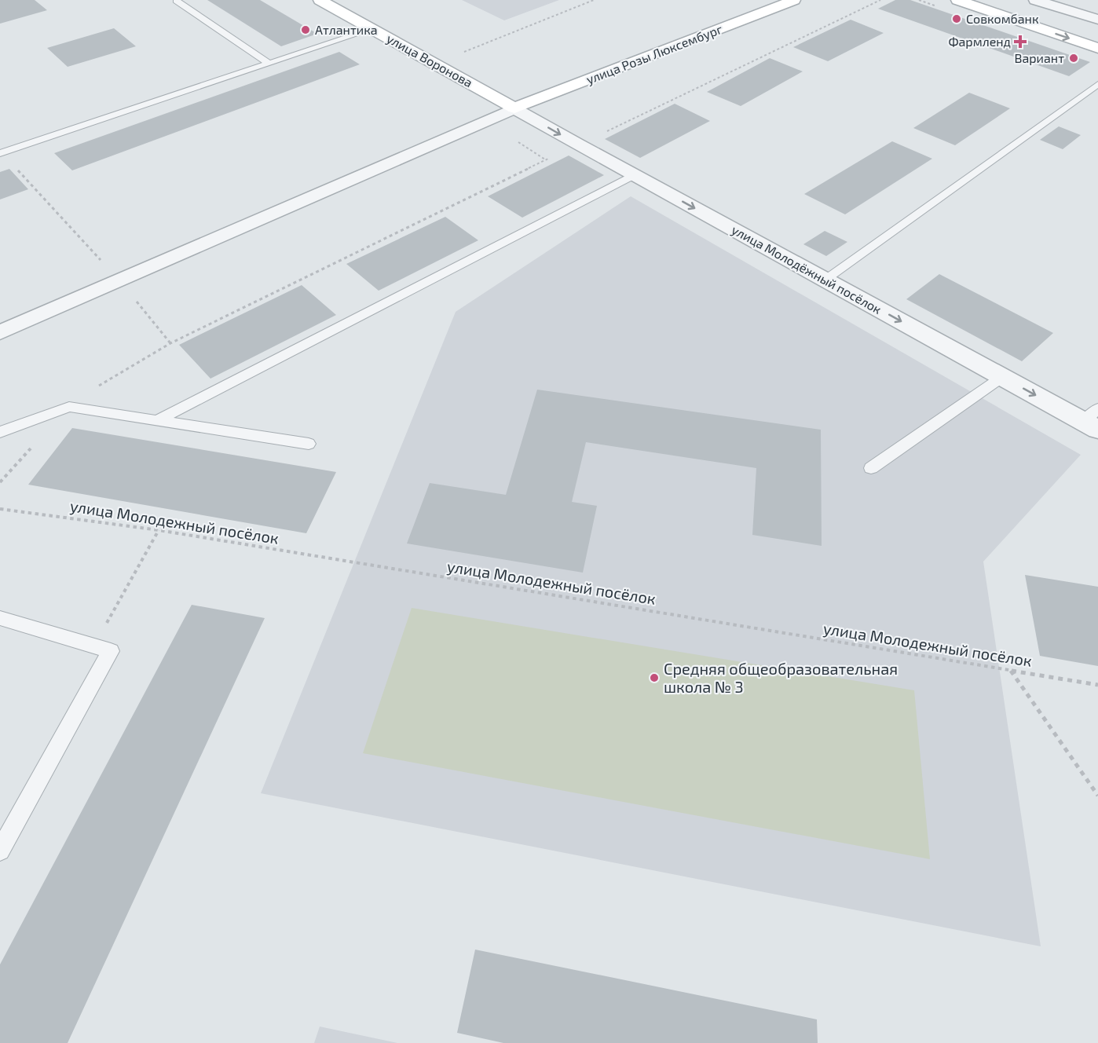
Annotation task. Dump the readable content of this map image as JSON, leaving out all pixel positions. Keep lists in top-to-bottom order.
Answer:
{
  "streets": {
    "street": ["улица Розы Люксембург", "улица Воронова", "улица Молодёжный посёлок"],
    "path": ["улица Молодежный посёлок"]
  },
  "crossings": [
    ["улица Розы Люксембург", "улица Воронова"],
    ["улица Розы Люксембург", "улица Молодёжный посёлок"],
    ["улица Воронова", "улица Молодёжный посёлок"]
  ],
  "one_way": ["улица Молодёжный посёлок"],
  "places": {
    "other": [
      "Совкомбанк",
      "Атлантика",
      "Вариант",
      "Средняя общеобразовательная школа № 3"
    ],
    "health": ["Фармленд"]
  }
}
